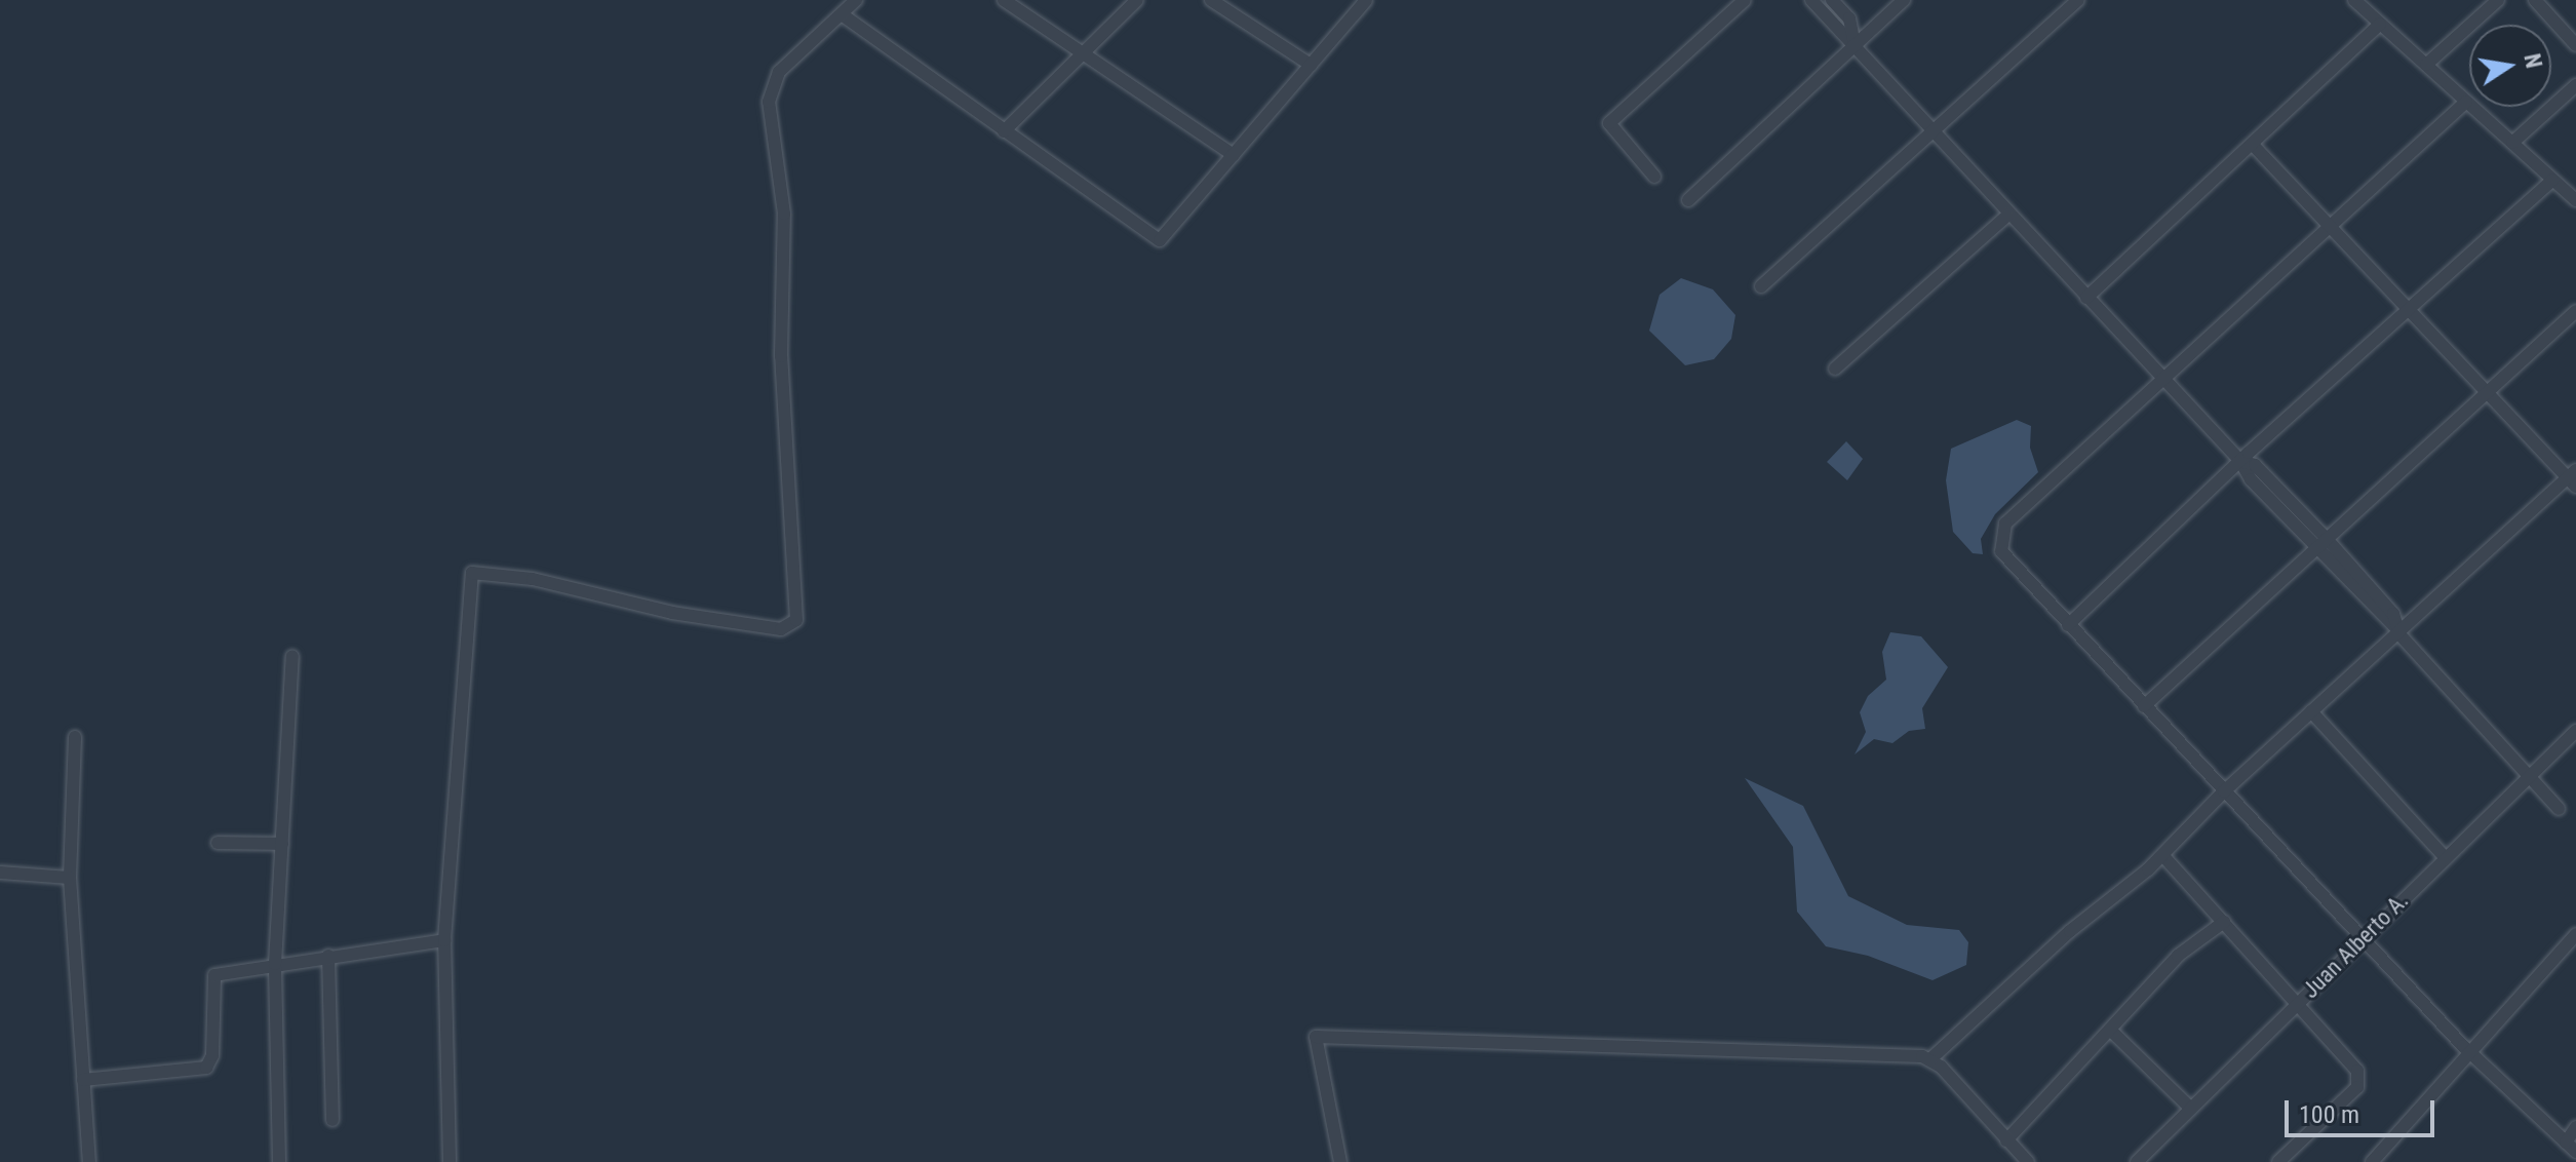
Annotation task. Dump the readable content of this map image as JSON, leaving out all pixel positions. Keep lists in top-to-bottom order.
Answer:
{
  "streets": {
    "street": ["Juan Alberto A."]
  },
  "scale_bar": "100 m",
  "north": "right"
}
